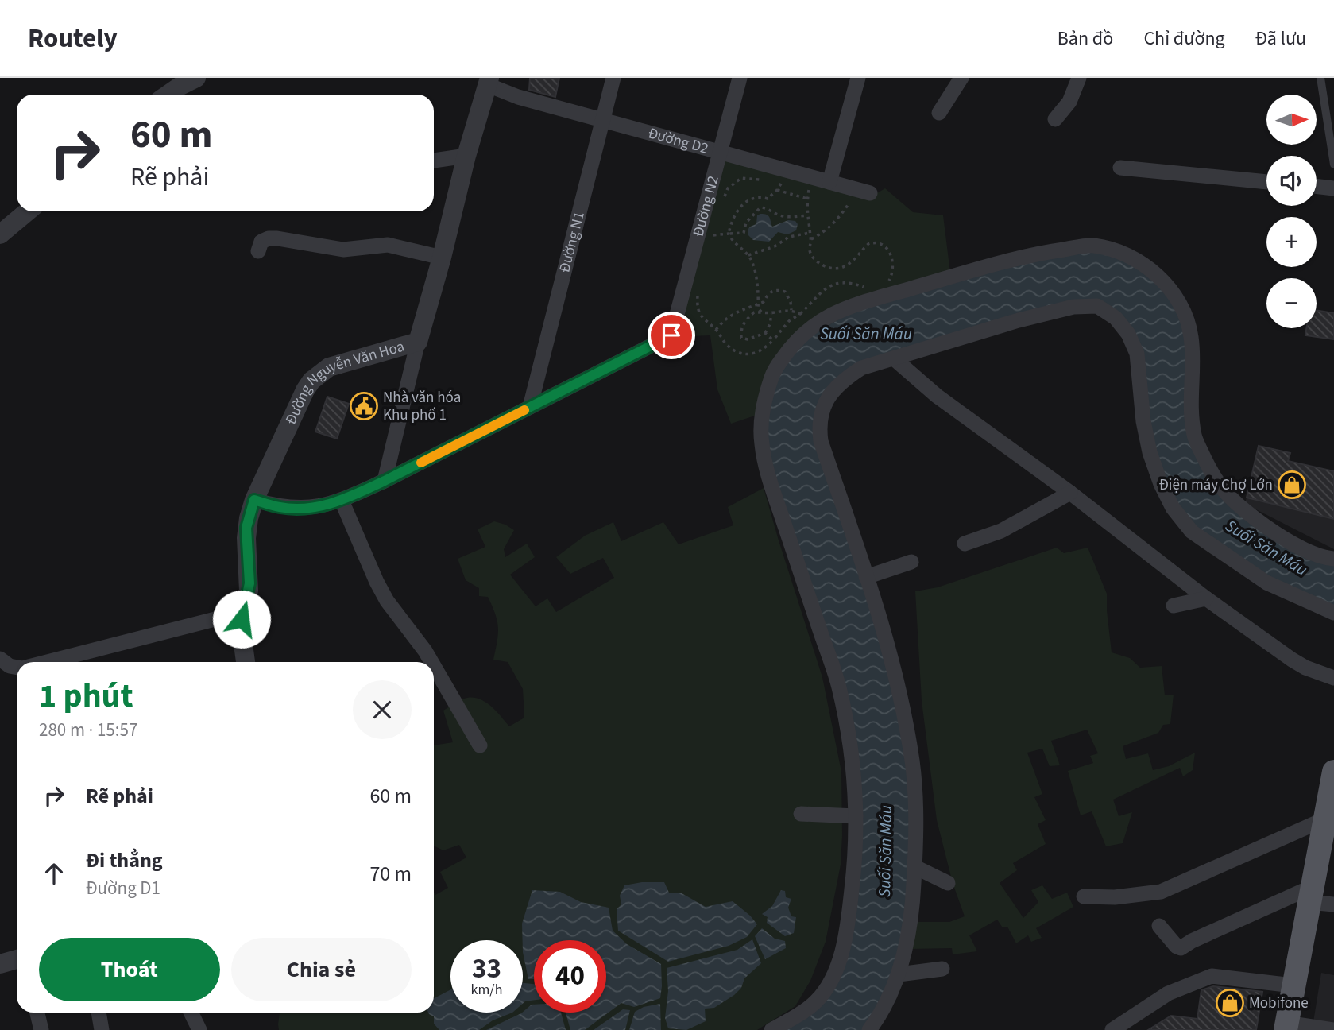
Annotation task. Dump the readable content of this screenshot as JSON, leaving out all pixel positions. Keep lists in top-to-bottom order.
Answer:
{
  "streets": {
    "street": [
      "Đường D2",
      "Đường N2",
      "Đường N1",
      "Đường Nguyễn Văn Hoa"
    ]
  },
  "crossings": [
    ["Đường D2", "Đường N2"],
    ["Đường D2", "Đường N1"],
    ["Đường D2", "Đường Nguyễn Văn Hoa"],
    ["Đường N2", "Đường N1"]
  ],
  "water": ["Suối Săn Máu"],
  "places": {
    "public building": ["Nhà văn hóa Khu phố 1"],
    "shop": ["Điện máy Chợ Lớn", "Mobifone"]
  },
  "north": "right",
  "page": {
    "header": "Routely",
    "nav": ["Bản đồ", "Chỉ đường", "Đã lưu"],
    "map_buttons": ["+", "−"],
    "turn": ["60 m", "Rẽ phải"],
    "heading": ["1 phút", "280 m · 15:57"],
    "list": [
      {
        "name": "Rẽ phải",
        "value": "60 m"
      },
      {
        "name": "Đi thẳng",
        "note": "Đường D1",
        "value": "70 m"
      }
    ],
    "buttons": ["Thoát", "Chia sẻ"],
    "speed": "33 km/h",
    "limit": "40"
  }
}
